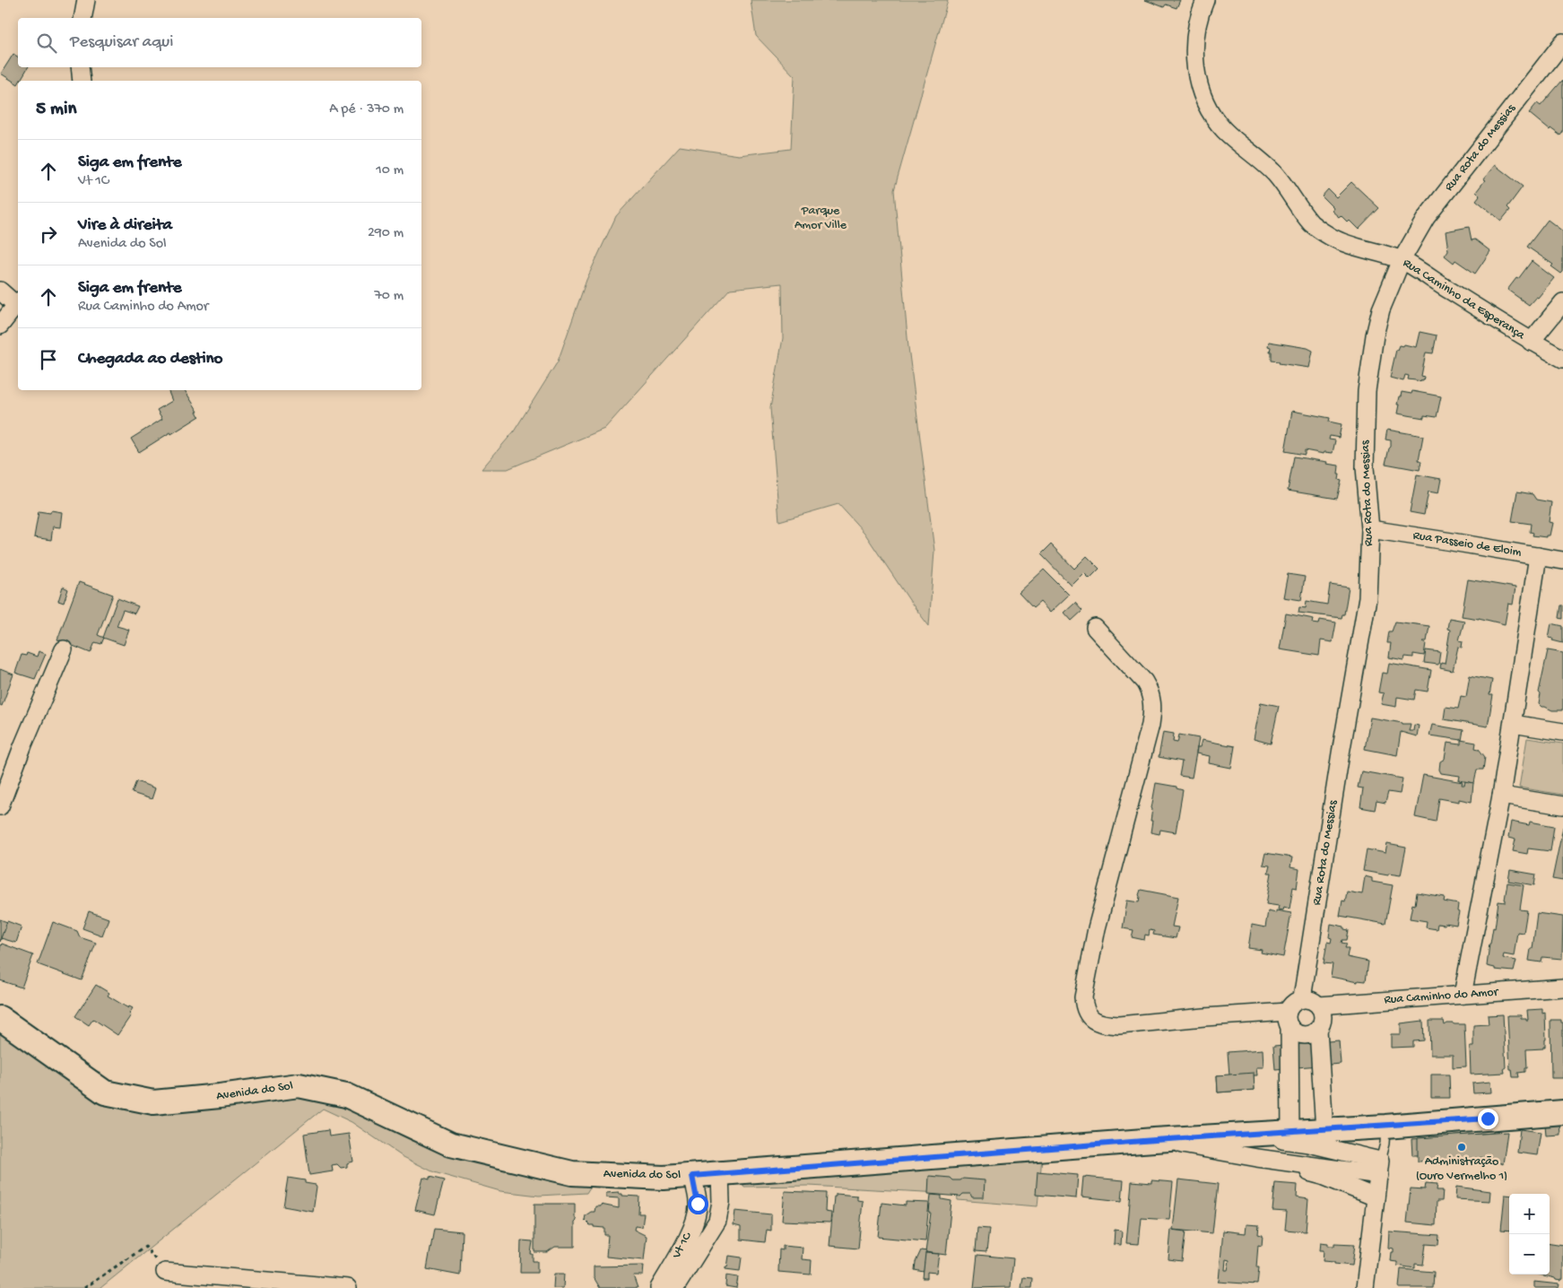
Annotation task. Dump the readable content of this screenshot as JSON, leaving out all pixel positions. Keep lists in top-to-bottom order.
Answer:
{
  "streets": {
    "street": [
      "Rua Rota do Messias",
      "Rua Caminho da Esperança",
      "Rua Passeio de Eloim",
      "Rua Caminho do Amor",
      "Avenida do Sol",
      "Vt 1C"
    ]
  },
  "crossings": [
    ["Rua Rota do Messias", "Rua Caminho da Esperança"],
    ["Rua Rota do Messias", "Rua Passeio de Eloim"],
    ["Rua Rota do Messias", "Rua Caminho do Amor"],
    ["Avenida do Sol", "Vt 1C"]
  ],
  "parks": ["Parque Amor Ville"],
  "places": ["Administração (Ouro Vermelho 1)"],
  "page": {
    "search": "Pesquisar aqui",
    "heading": ["5 min", "A pé · 370 m"],
    "list": [
      ["Siga em frente", "Vt 1C", "10 m"],
      ["Vire à direita", "Avenida do Sol", "290 m"],
      ["Siga em frente", "Rua Caminho do Amor", "70 m"],
      "Chegada ao destino"
    ],
    "map_buttons": ["+", "−"]
  }
}
